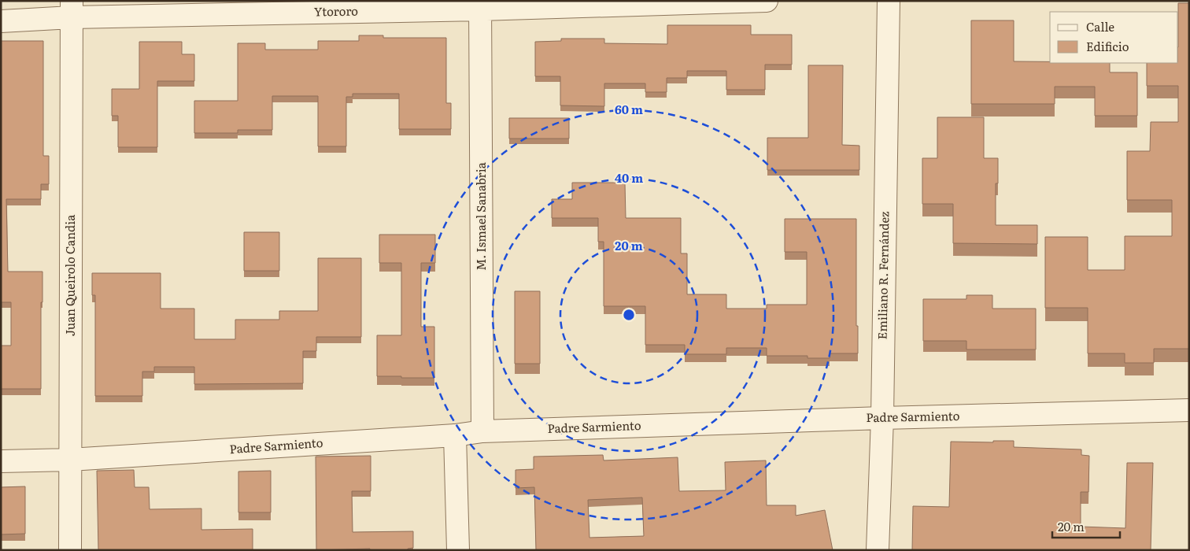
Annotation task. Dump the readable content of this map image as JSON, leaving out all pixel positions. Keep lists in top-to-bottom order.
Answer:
{
  "streets": {
    "street": [
      "Ytororo",
      "M. Ismael Sanabria",
      "Juan Queirolo Candia",
      "Emiliano R. Fernández",
      "Padre Sarmiento"
    ]
  },
  "crossings": [
    ["Ytororo", "M. Ismael Sanabria"],
    ["Ytororo", "Juan Queirolo Candia"],
    ["M. Ismael Sanabria", "Padre Sarmiento"],
    ["Juan Queirolo Candia", "Padre Sarmiento"],
    ["Emiliano R. Fernández", "Padre Sarmiento"]
  ],
  "legend": ["Calle", "Edificio"],
  "scale_bar": "20 m",
  "rings": ["60 m", "40 m", "20 m"]
}
